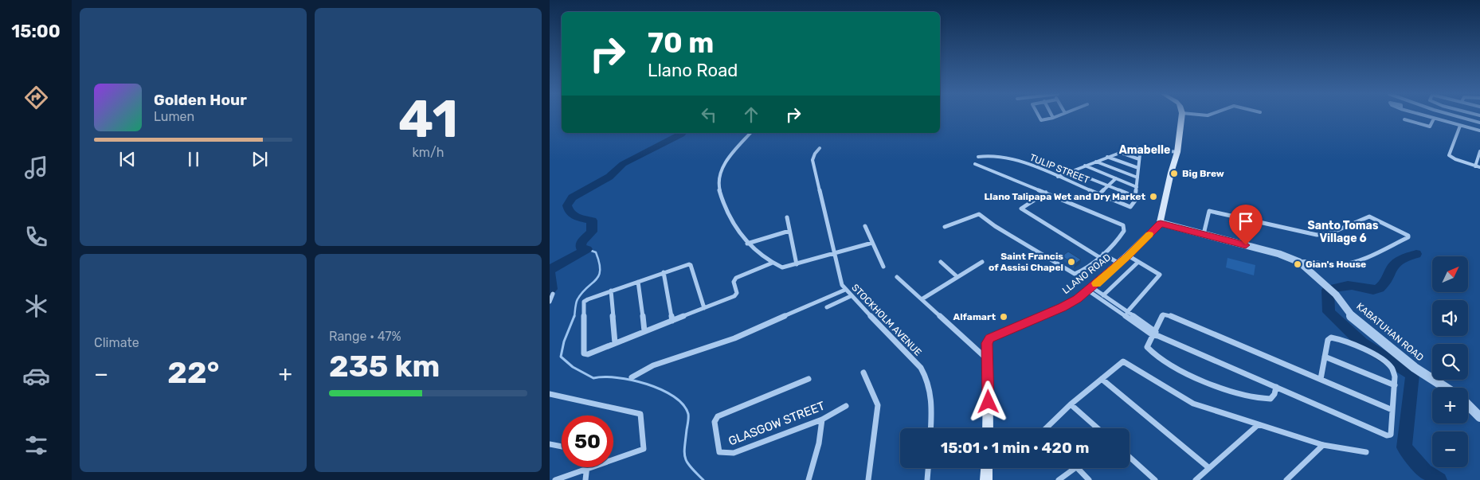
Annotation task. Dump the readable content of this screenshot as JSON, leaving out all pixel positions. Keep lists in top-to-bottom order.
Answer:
{
  "streets": {
    "main road": ["LLANO ROAD"],
    "street": [
      "TULIP STREET",
      "STOCKHOLM AVENUE",
      "KABATUHAN ROAD",
      "GLASGOW STREET"
    ]
  },
  "crossings": [
    ["LLANO ROAD", "KABATUHAN ROAD"]
  ],
  "districts": ["Amabelle", "Santo Tomas Village 6"],
  "places": [
    "Big Brew",
    "Llano Talipapa Wet and Dry Market",
    "Saint Francis of Assisi Chapel",
    "Gian's House",
    "Alfamart"
  ],
  "north": "top right",
  "page": {
    "tabs": "15:00",
    "tile": [
      ["41", "km/h"],
      "Climate",
      ["Range · 47%", "235 km"]
    ],
    "turn": ["70 m", "Llano Road"],
    "song": ["Golden Hour", "Lumen"],
    "map_buttons": ["+", "−"],
    "heat": ["−", "22°", "+"],
    "limit": "50",
    "trip": "15:01 · 1 min · 420 m"
  }
}
